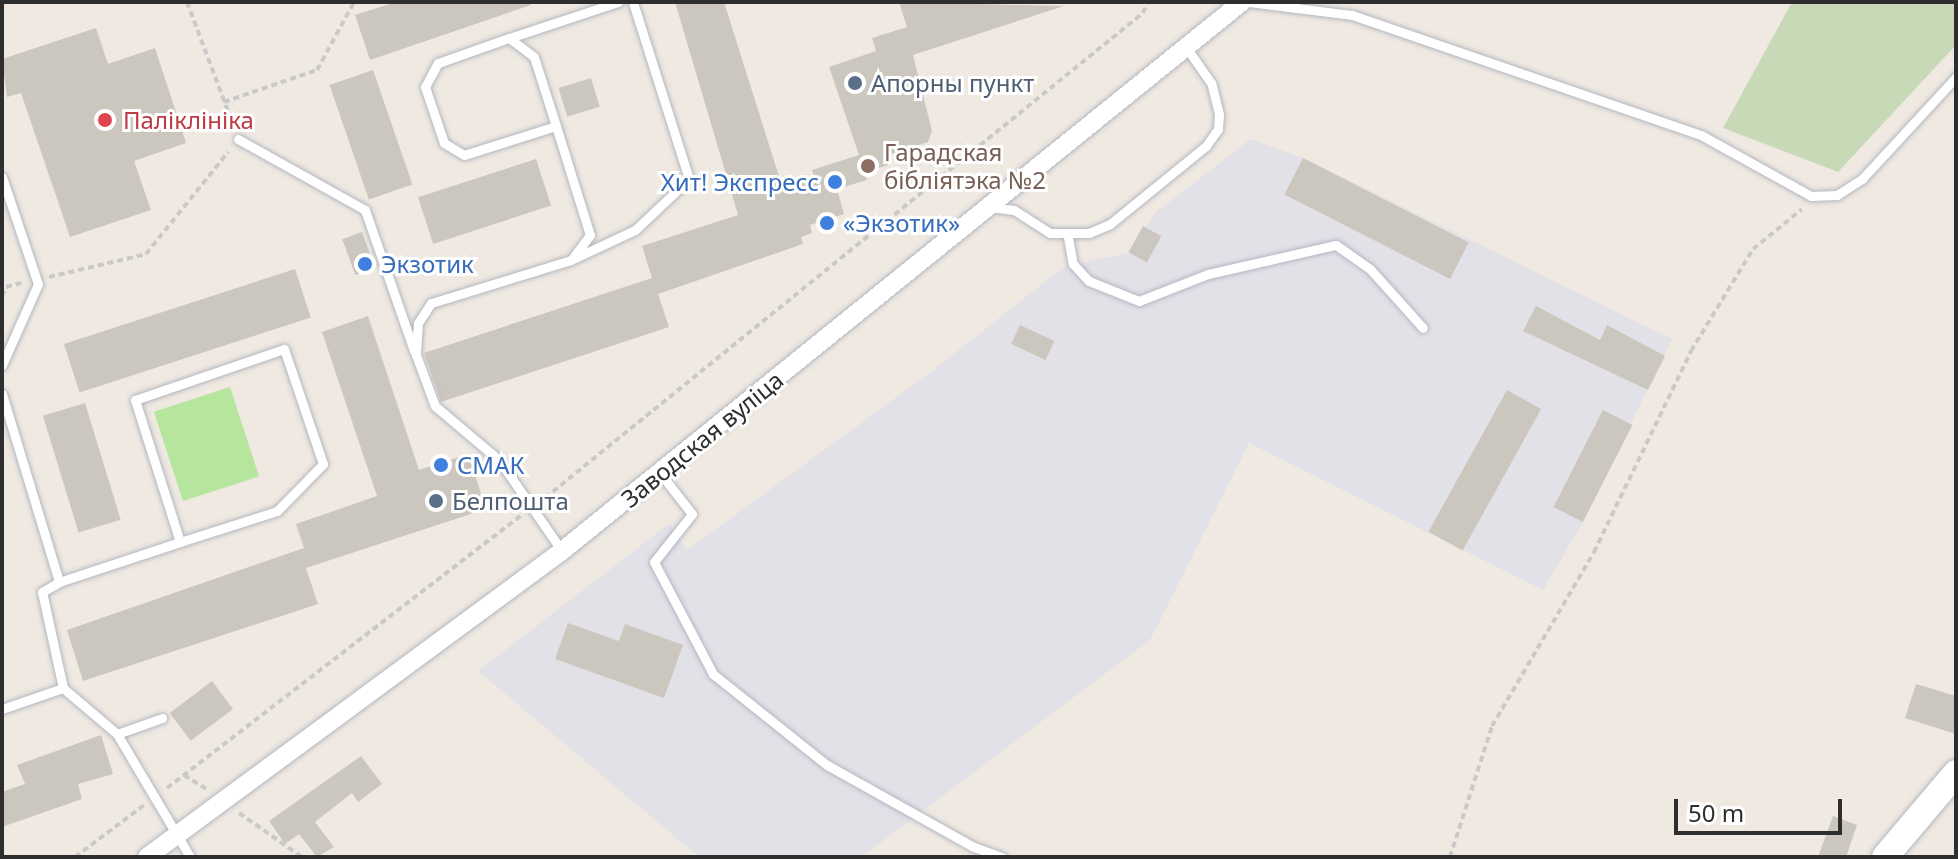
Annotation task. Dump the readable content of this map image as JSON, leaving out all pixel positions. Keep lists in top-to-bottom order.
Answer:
{
  "streets": {
    "street": ["Заводская вуліца"]
  },
  "places": [
    "Апорны пункт",
    "Паліклініка",
    "Гарадская бібліятэка №2",
    "Хит! Экспресс",
    "«Экзотик»",
    "Экзотик",
    "СМАК",
    "Белпошта"
  ],
  "scale_bar": "50 m"
}
